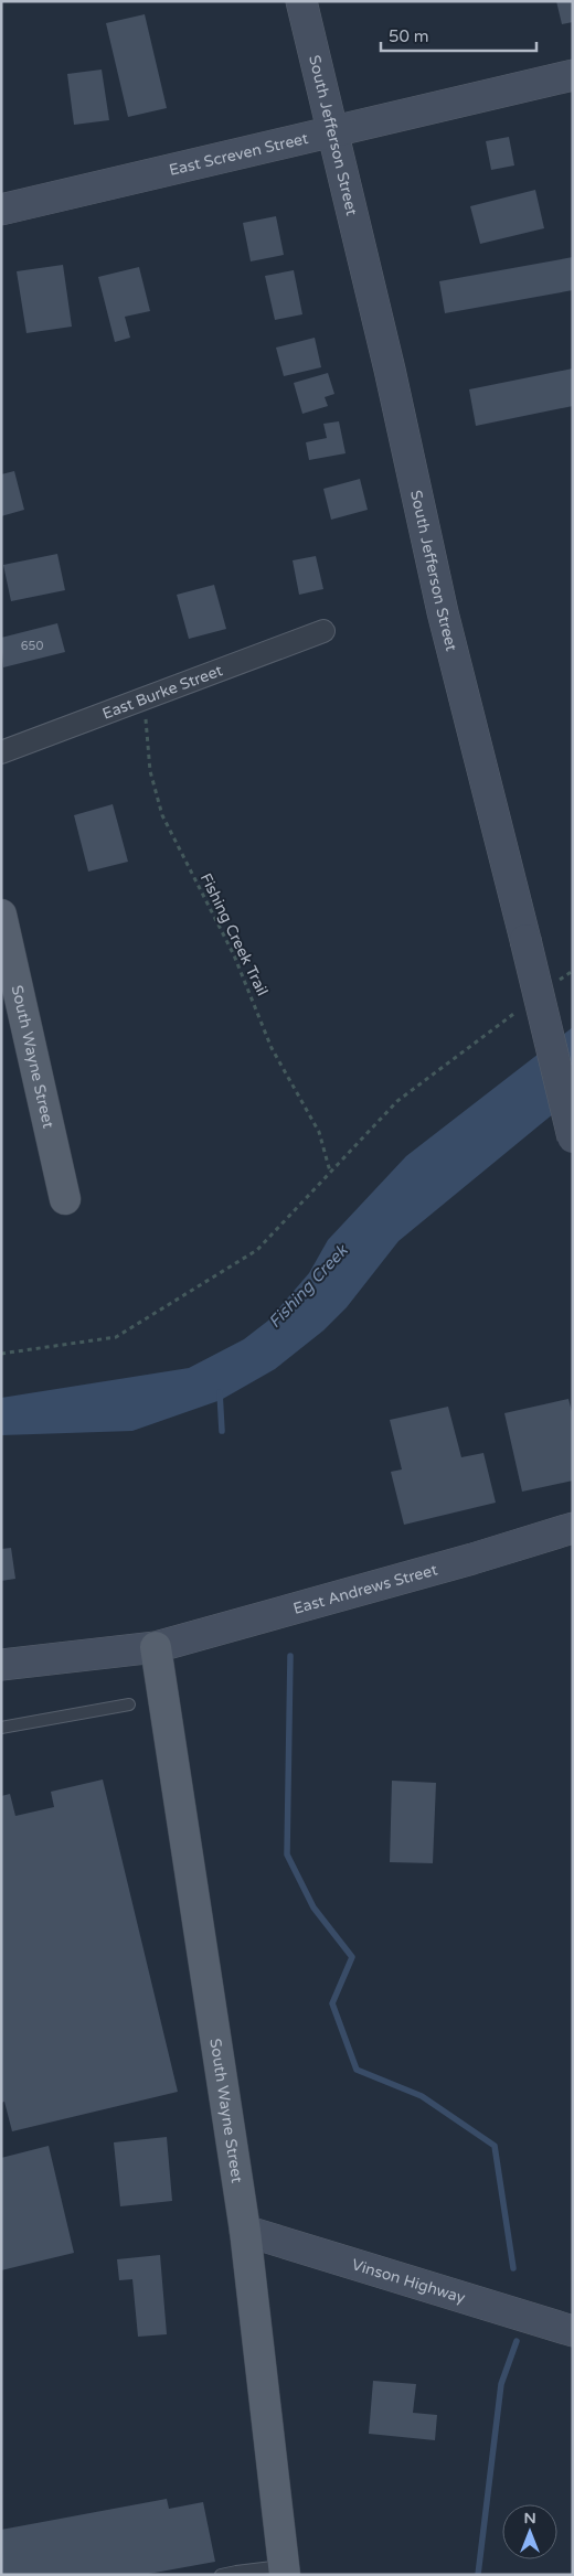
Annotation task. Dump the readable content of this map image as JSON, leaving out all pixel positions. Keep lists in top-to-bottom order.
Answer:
{
  "streets": {
    "main road": ["South Wayne Street"],
    "street": [
      "South Jefferson Street",
      "East Screven Street",
      "East Burke Street",
      "East Andrews Street",
      "Vinson Highway"
    ],
    "path": ["Fishing Creek Trail"]
  },
  "crossings": [
    ["South Jefferson Street", "East Screven Street"],
    ["East Burke Street", "Fishing Creek Trail"],
    ["South Wayne Street", "East Andrews Street"],
    ["South Wayne Street", "Vinson Highway"]
  ],
  "water": ["Fishing Creek"],
  "house_numbers": ["650"],
  "scale_bar": "50 m",
  "north": "top"
}
